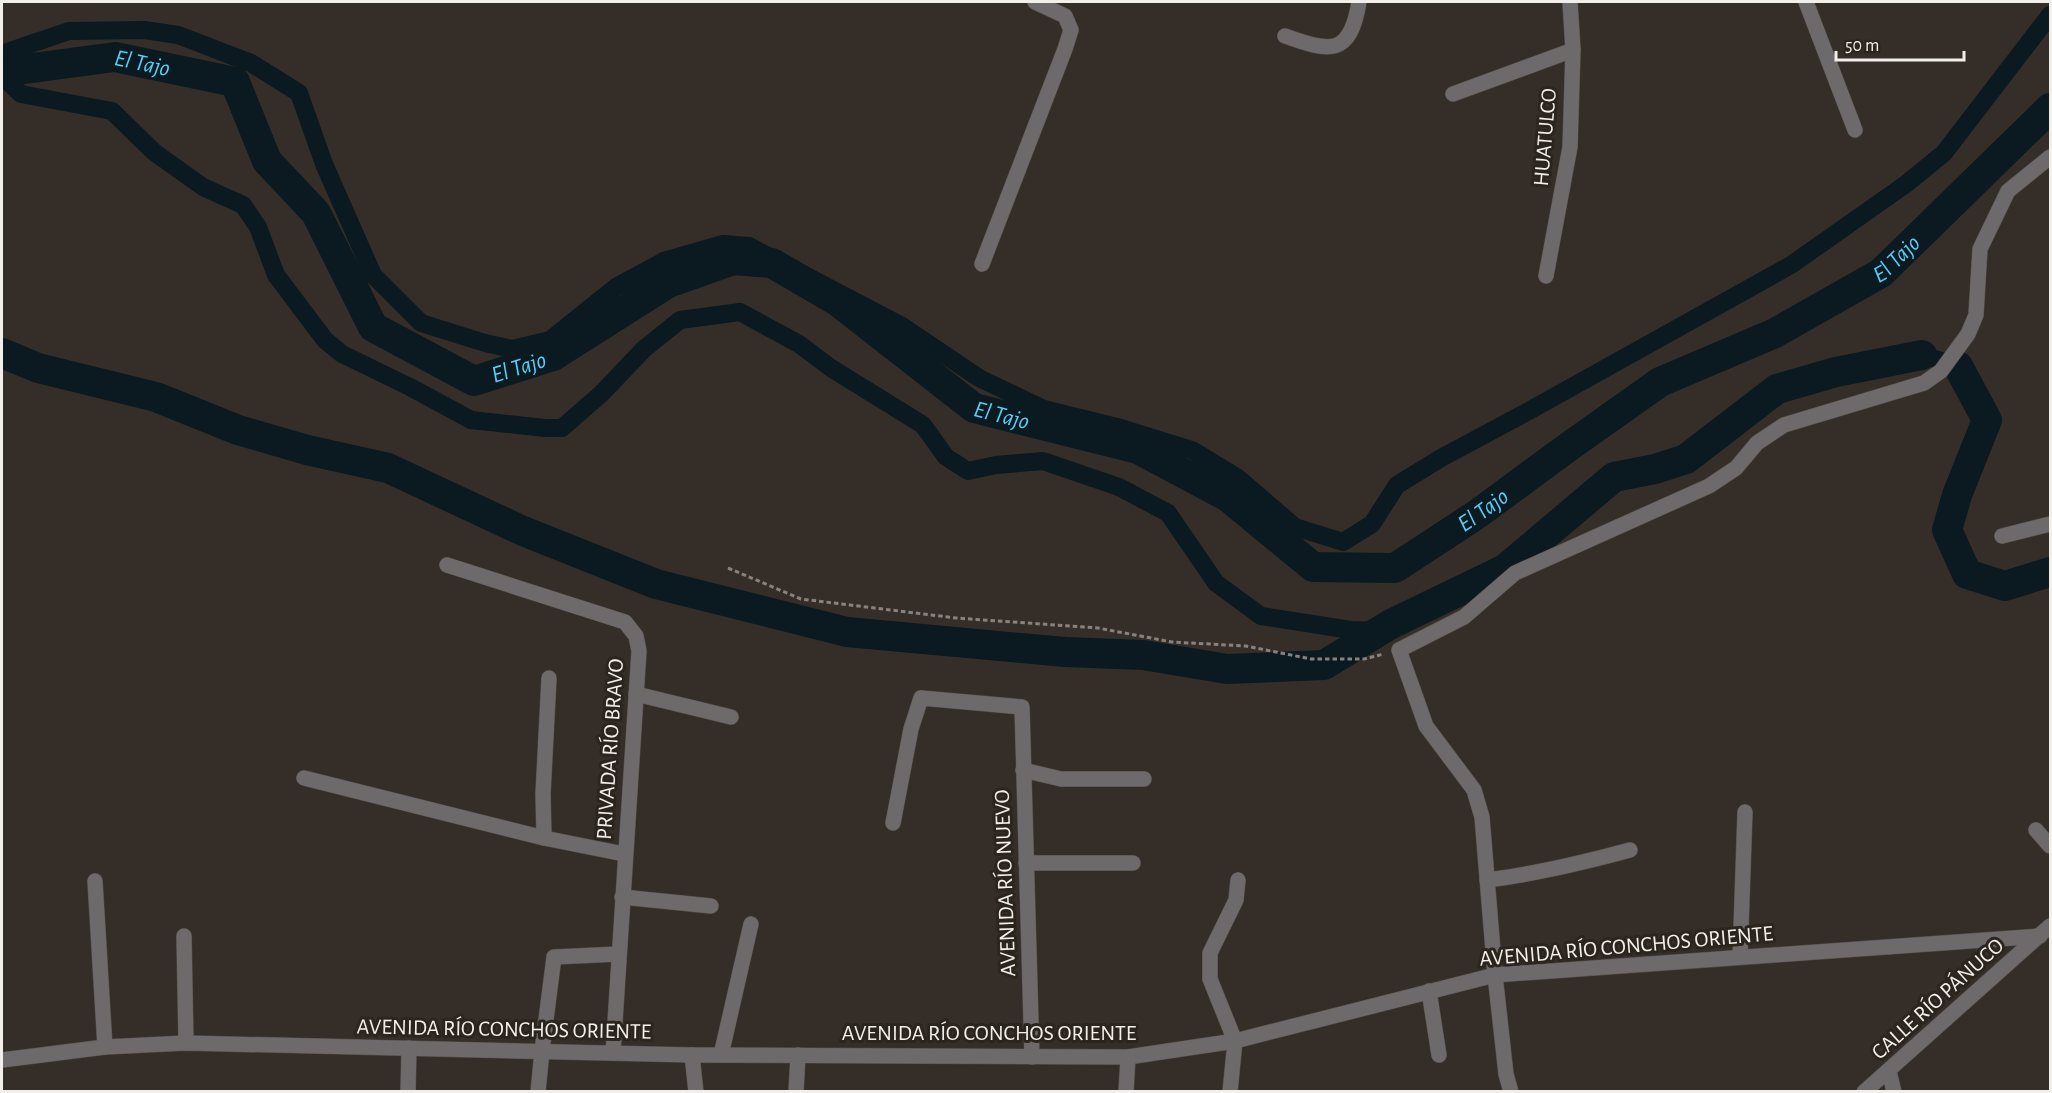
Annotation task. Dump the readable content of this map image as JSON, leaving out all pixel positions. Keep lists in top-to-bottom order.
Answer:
{
  "streets": {
    "street": [
      "HUATULCO",
      "PRIVADA RÍO BRAVO",
      "AVENIDA RÍO NUEVO",
      "AVENIDA RÍO CONCHOS ORIENTE",
      "CALLE RÍO PÁNUCO"
    ]
  },
  "crossings": [
    ["PRIVADA RÍO BRAVO", "AVENIDA RÍO CONCHOS ORIENTE"],
    ["AVENIDA RÍO NUEVO", "AVENIDA RÍO CONCHOS ORIENTE"],
    ["AVENIDA RÍO CONCHOS ORIENTE", "CALLE RÍO PÁNUCO"]
  ],
  "water": ["El Tajo"],
  "scale_bar": "50 m"
}
